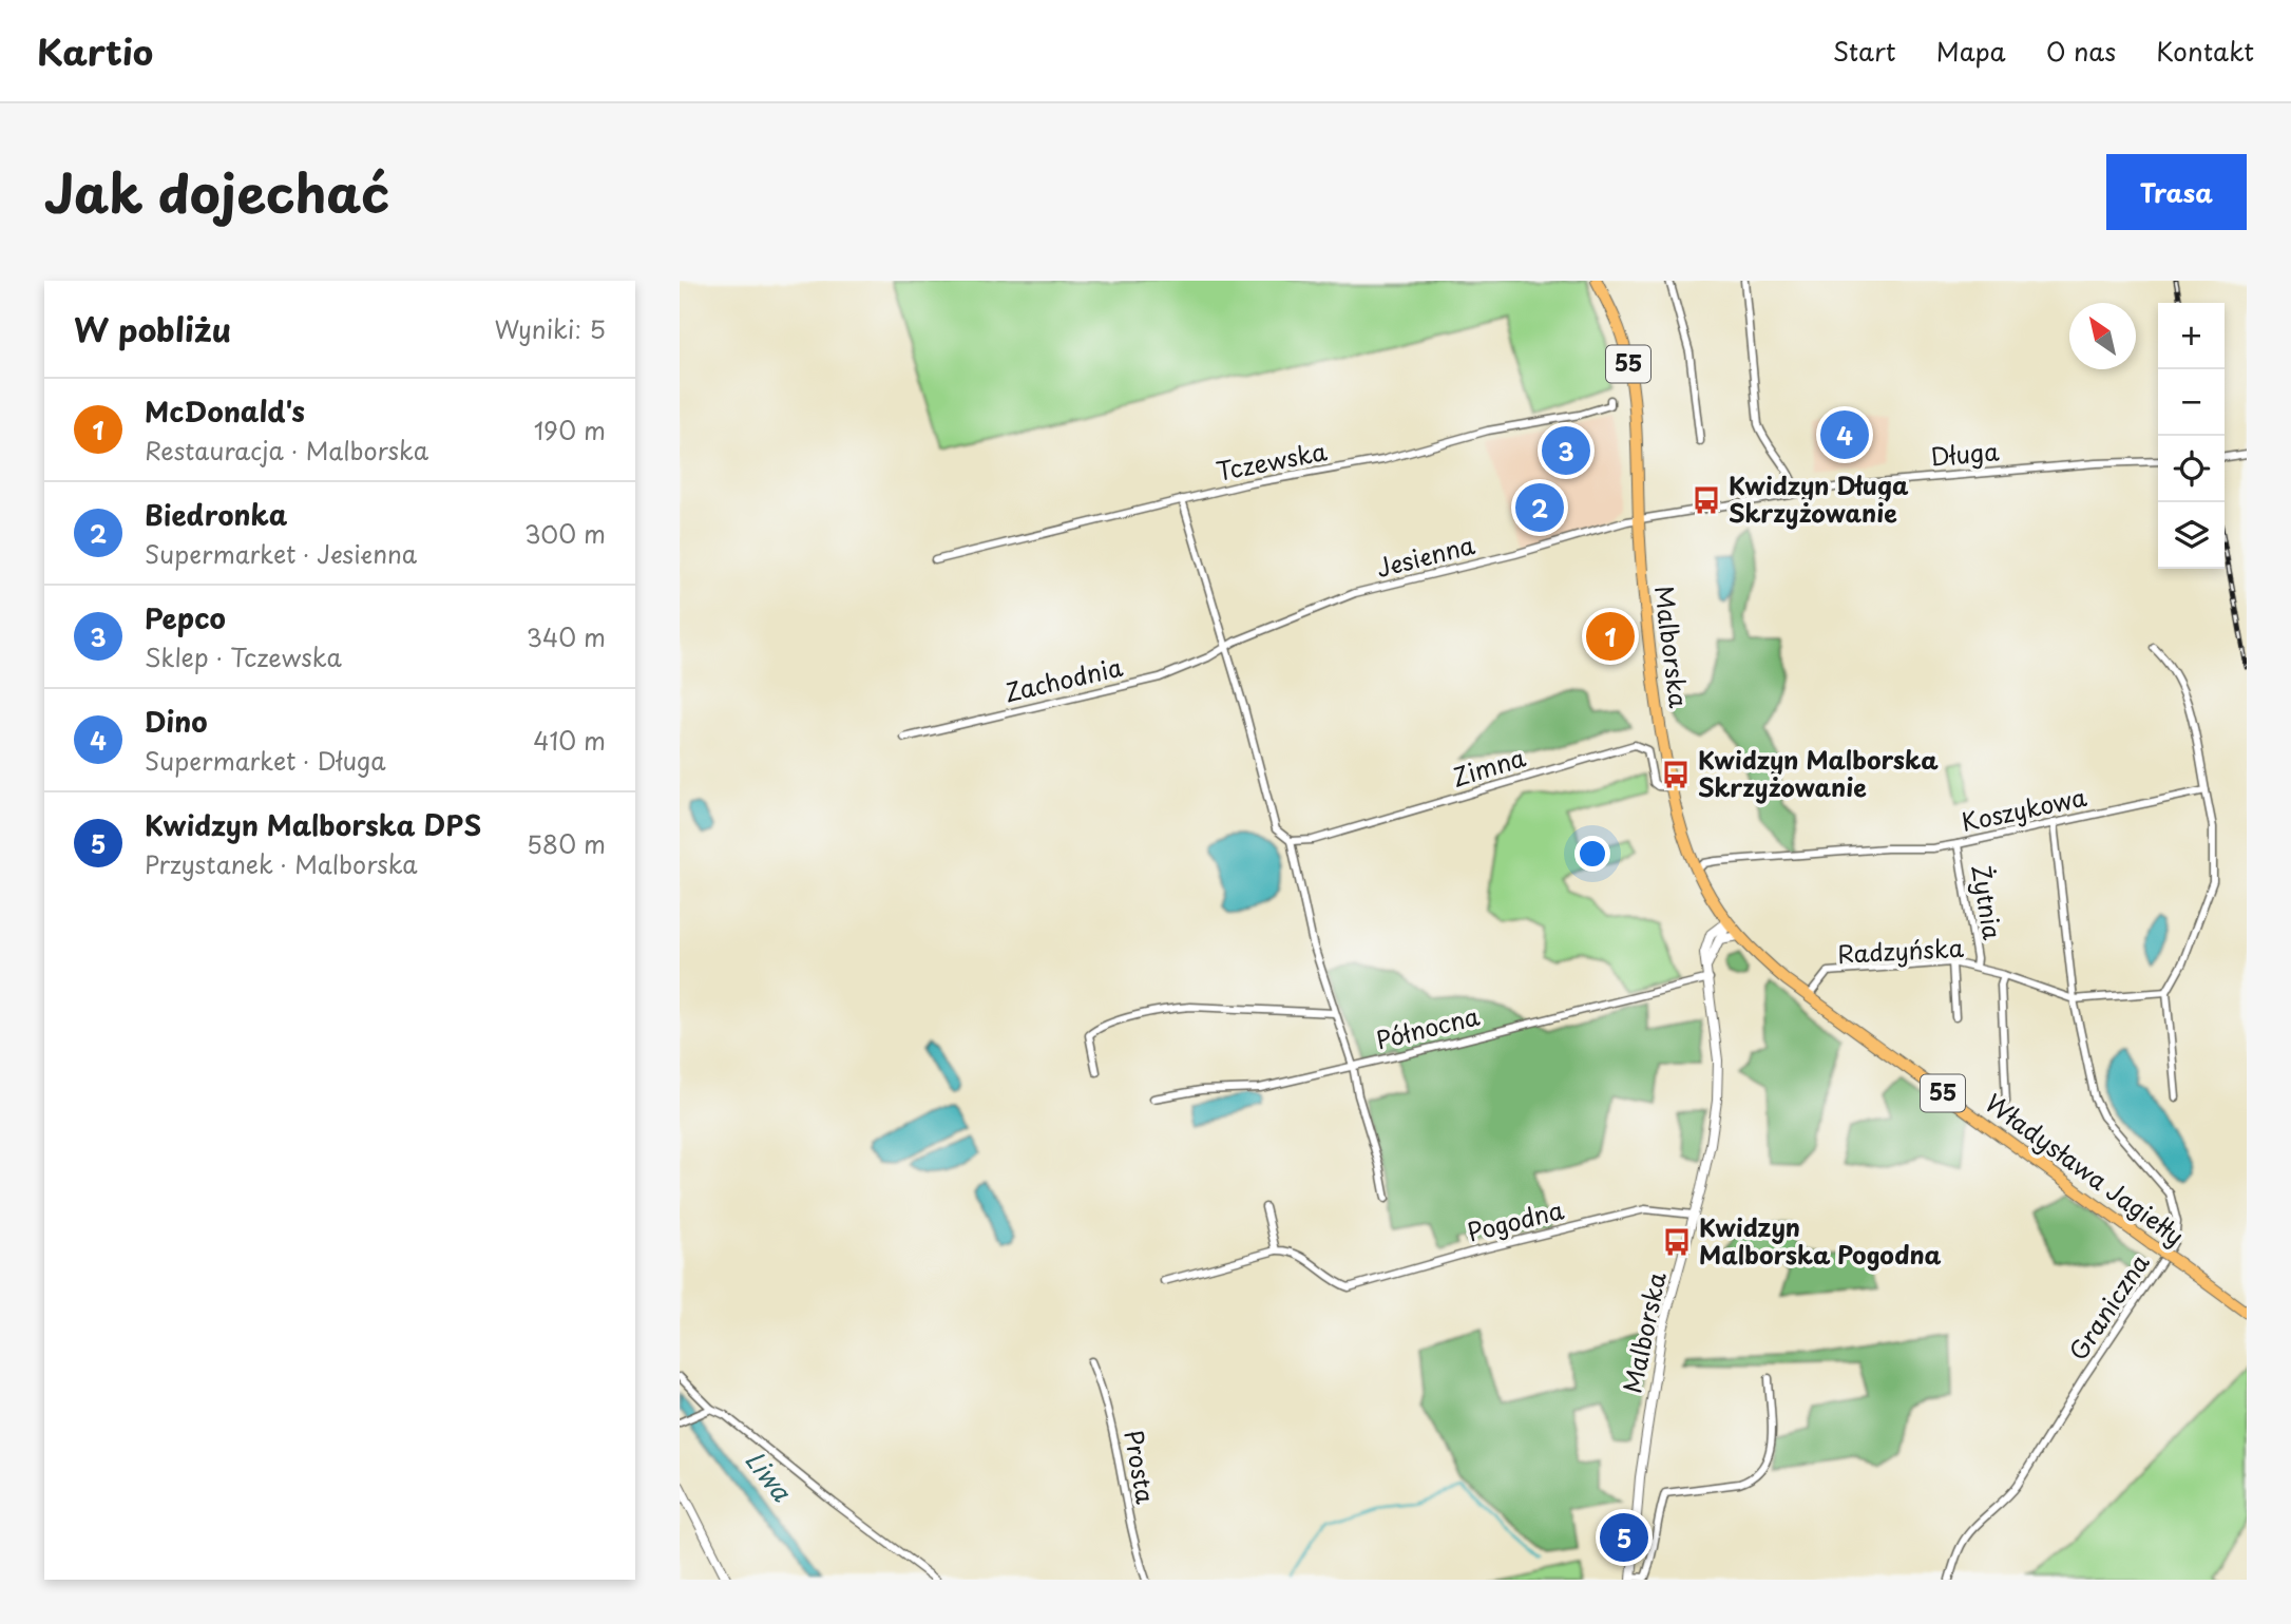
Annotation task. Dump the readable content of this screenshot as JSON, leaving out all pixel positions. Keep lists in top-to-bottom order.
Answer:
{
  "streets": {
    "main road": ["55", "Malborska", "Władysława Jagiełły"],
    "street": [
      "Długa",
      "Tczewska",
      "Jesienna",
      "Zachodnia",
      "Zimna",
      "Koszykowa",
      "Żytnia",
      "Radzyńska",
      "Północna",
      "Pogodna",
      "Graniczna",
      "Prosta"
    ]
  },
  "crossings": [
    ["Długa", "Jesienna"],
    ["Długa", "Malborska"],
    ["Jesienna", "Malborska"],
    ["Jesienna", "Zachodnia"],
    ["Malborska", "Zimna"],
    ["Malborska", "Koszykowa"],
    ["Malborska", "Północna"],
    ["Malborska", "Władysława Jagiełły"],
    ["Malborska", "Pogodna"],
    ["Koszykowa", "Żytnia"],
    ["Koszykowa", "Graniczna"],
    ["Żytnia", "Radzyńska"],
    ["Radzyńska", "Władysława Jagiełły"],
    ["Radzyńska", "Graniczna"]
  ],
  "water": ["Liwa"],
  "places": {
    "bus stop": ["Kwidzyn Długa Skrzyżowanie", "Kwidzyn Malborska Skrzyżowanie", "Kwidzyn Malborska Pogodna"]
  },
  "north": "top left",
  "page": {
    "header": "Kartio",
    "nav": [
      "Start",
      "Mapa",
      "O nas",
      "Kontakt"
    ],
    "title": "Jak dojechać",
    "buttons": "Trasa",
    "heading": ["W pobliżu", "Wyniki: 5"],
    "map_buttons": ["+", "−"],
    "list": [
      {
        "mark": "1",
        "name": "McDonald's",
        "note": "Restauracja · Malborska",
        "value": "190 m"
      },
      {
        "mark": "2",
        "name": "Biedronka",
        "note": "Supermarket · Jesienna",
        "value": "300 m"
      },
      {
        "mark": "3",
        "name": "Pepco",
        "note": "Sklep · Tczewska",
        "value": "340 m"
      },
      {
        "mark": "4",
        "name": "Dino",
        "note": "Supermarket · Długa",
        "value": "410 m"
      },
      {
        "mark": "5",
        "name": "Kwidzyn Malborska DPS",
        "note": "Przystanek · Malborska",
        "value": "580 m"
      }
    ],
    "pins": [
      "4",
      "3",
      "2",
      "1",
      "5"
    ]
  }
}
